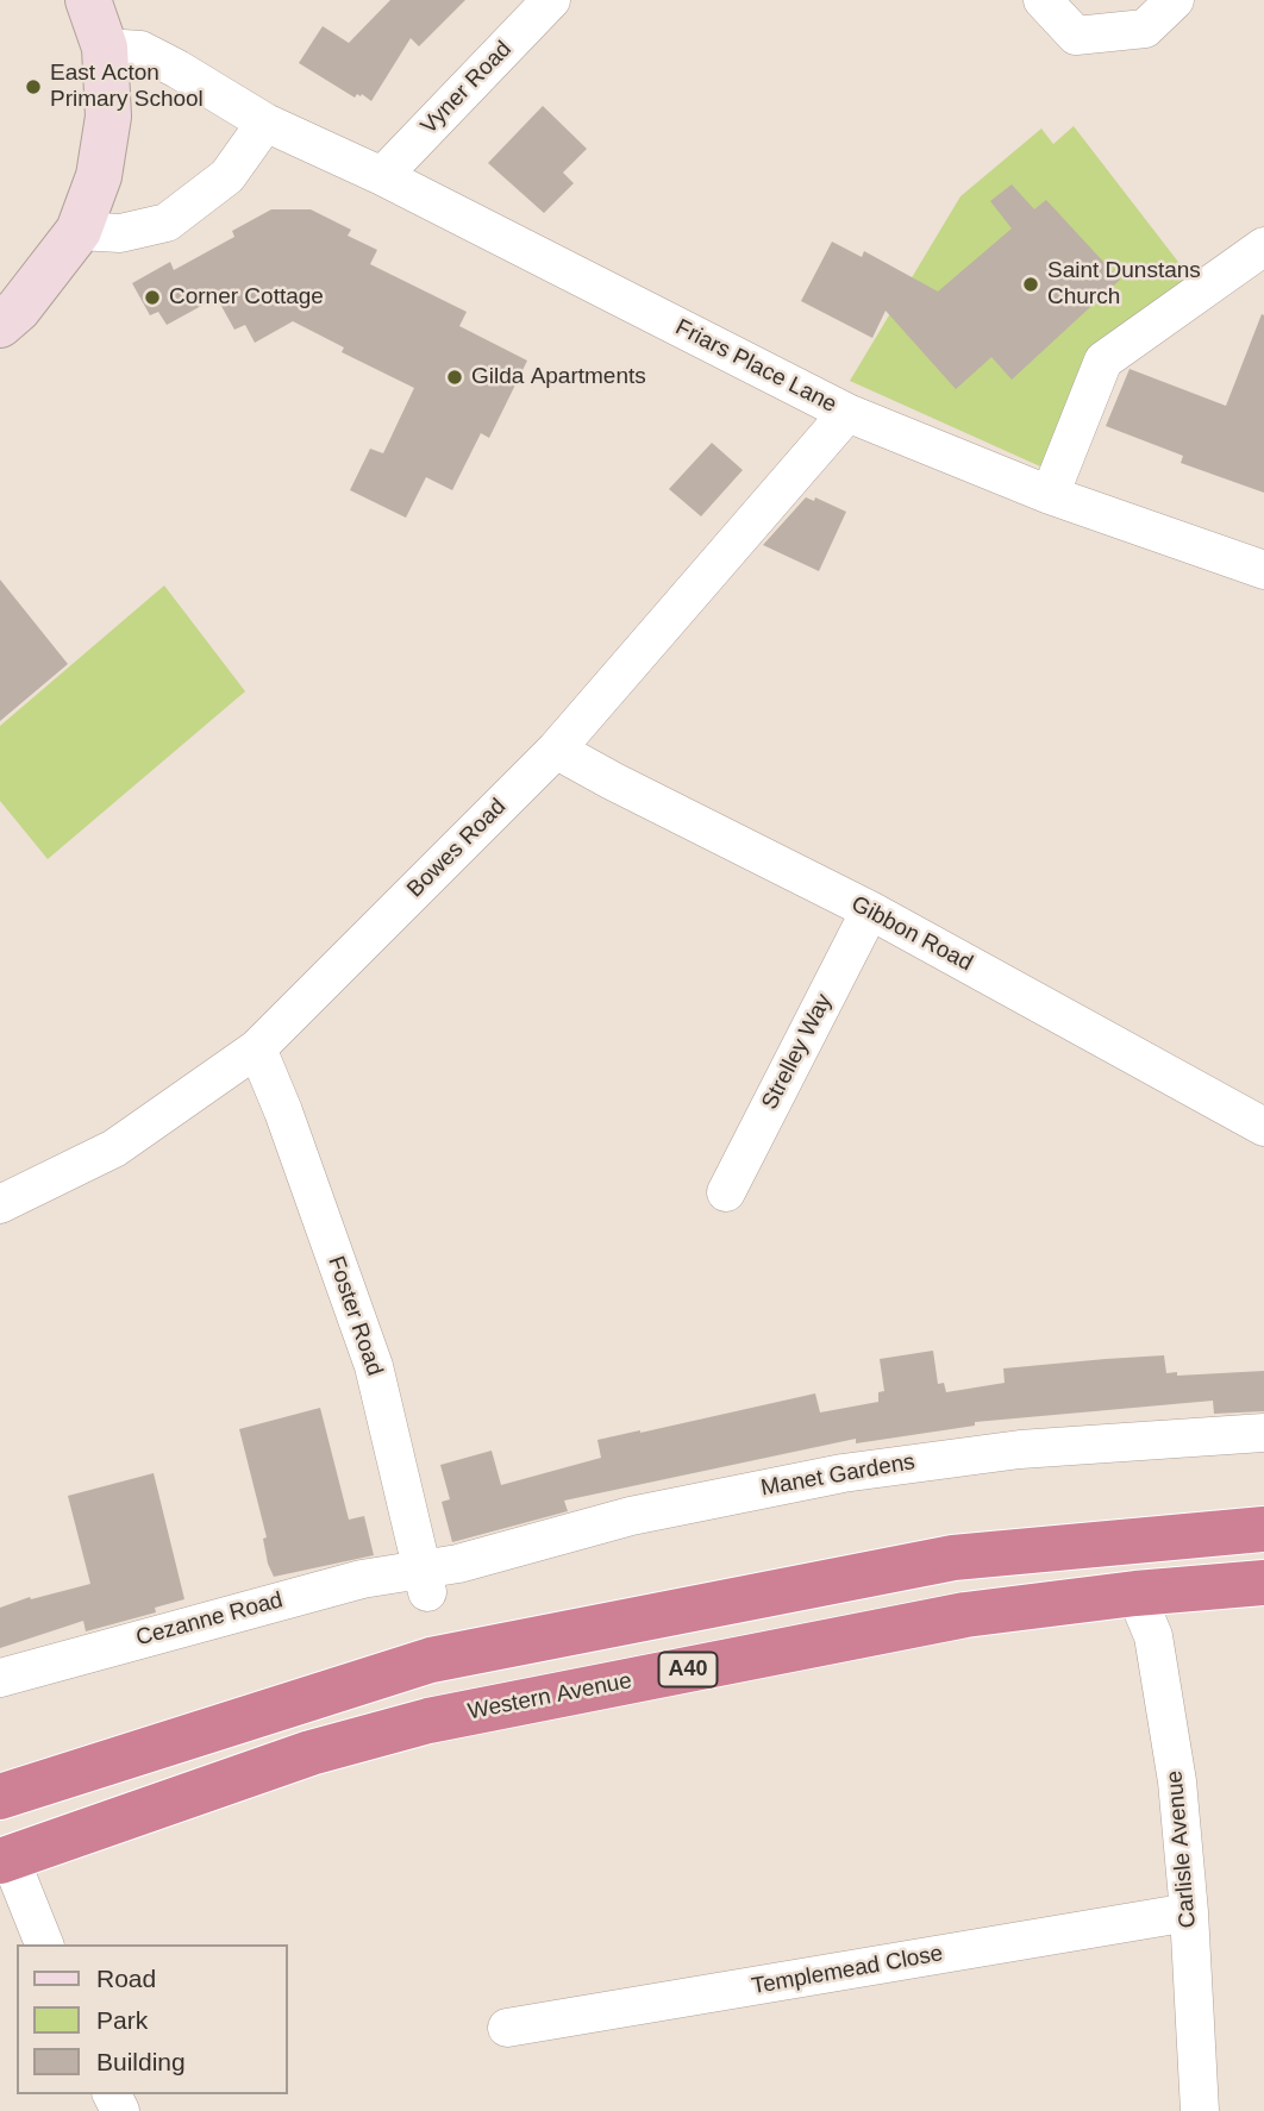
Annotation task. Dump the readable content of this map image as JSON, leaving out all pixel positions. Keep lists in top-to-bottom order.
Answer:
{
  "streets": {
    "highway": ["A40", "Western Avenue"],
    "street": [
      "Vyner Road",
      "Friars Place Lane",
      "Bowes Road",
      "Gibbon Road",
      "Strelley Way",
      "Foster Road",
      "Manet Gardens",
      "Cezanne Road",
      "Carlisle Avenue",
      "Templemead Close"
    ]
  },
  "crossings": [
    ["Vyner Road", "Friars Place Lane"],
    ["Friars Place Lane", "Bowes Road"],
    ["Bowes Road", "Gibbon Road"],
    ["Bowes Road", "Foster Road"],
    ["Gibbon Road", "Strelley Way"],
    ["Foster Road", "Manet Gardens"],
    ["Foster Road", "Cezanne Road"],
    ["Manet Gardens", "Cezanne Road"],
    ["Western Avenue", "Carlisle Avenue"],
    ["Carlisle Avenue", "Templemead Close"]
  ],
  "places": [
    "East Acton Primary School",
    "Saint Dunstans Church",
    "Corner Cottage",
    "Gilda Apartments"
  ],
  "legend": ["Road", "Park", "Building"]
}
